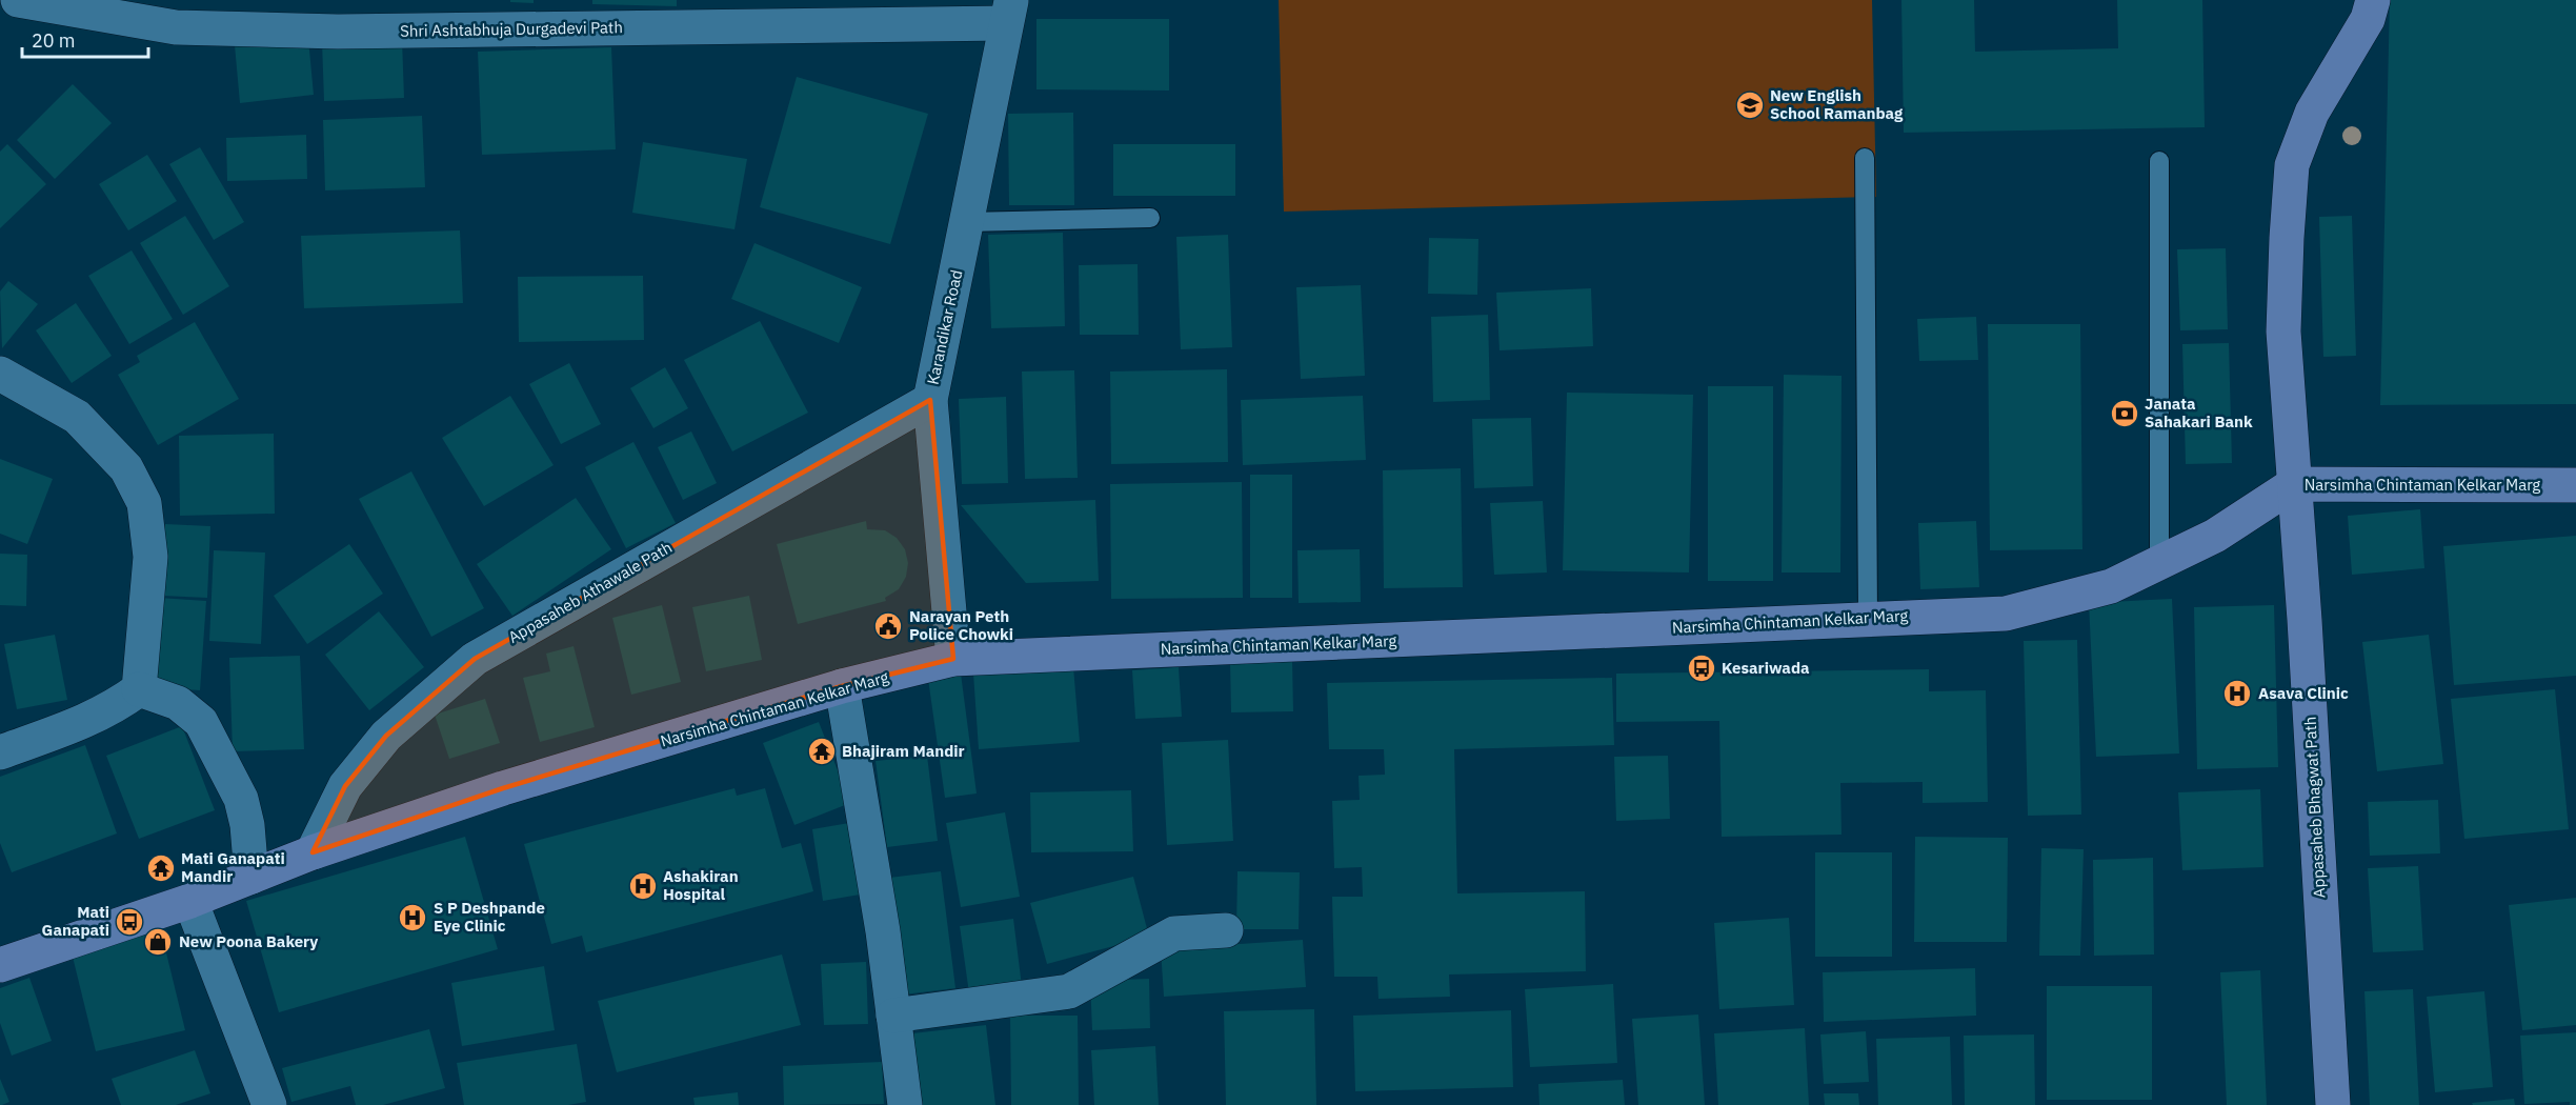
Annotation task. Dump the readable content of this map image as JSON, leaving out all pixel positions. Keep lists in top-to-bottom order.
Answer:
{
  "streets": {
    "street": [
      "Shri Ashtabhuja Durgadevi Path",
      "Karandikar Road",
      "Narsimha Chintaman Kelkar Marg",
      "Appasaheb Athawale Path",
      "Appasaheb Bhagwat Path"
    ]
  },
  "crossings": [
    ["Shri Ashtabhuja Durgadevi Path", "Karandikar Road"],
    ["Karandikar Road", "Narsimha Chintaman Kelkar Marg"],
    ["Karandikar Road", "Appasaheb Athawale Path"],
    ["Narsimha Chintaman Kelkar Marg", "Appasaheb Athawale Path"],
    ["Narsimha Chintaman Kelkar Marg", "Appasaheb Bhagwat Path"]
  ],
  "places": {
    "school or university": ["New English School Ramanbag"],
    "bank": ["Janata Sahakari Bank"],
    "public building": ["Narayan Peth Police Chowki"],
    "bus stop": ["Kesariwada", "Mati Ganapati"],
    "hospital": ["Asava Clinic", "Ashakiran Hospital", "S P Deshpande Eye Clinic"],
    "temple": ["Bhajiram Mandir", "Mati Ganapati Mandir"],
    "shop": ["New Poona Bakery"]
  },
  "scale_bar": "20 m"
}
